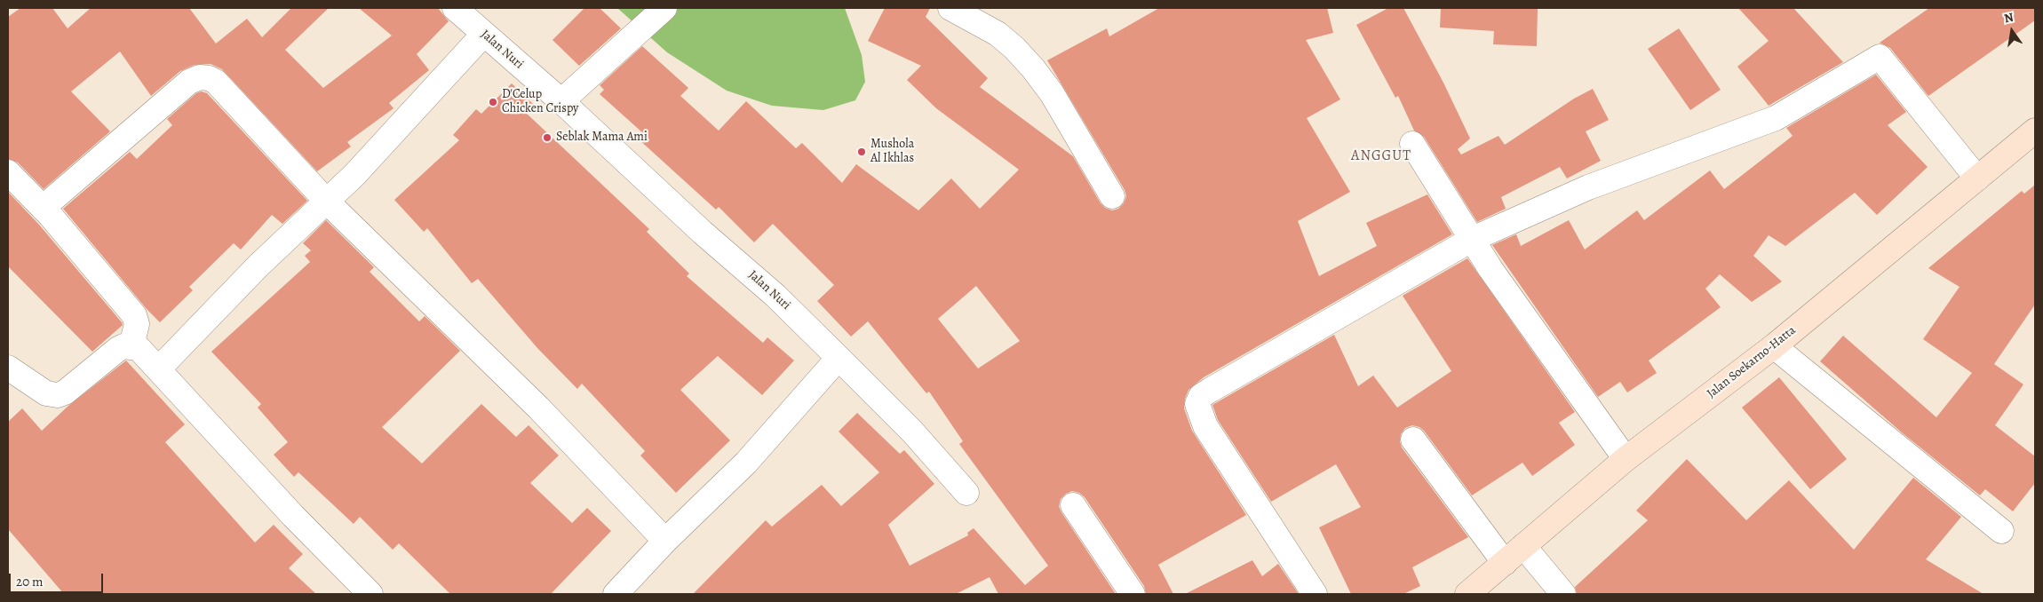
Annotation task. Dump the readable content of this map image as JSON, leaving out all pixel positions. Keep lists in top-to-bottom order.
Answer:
{
  "streets": {
    "main road": ["Jalan Soekarno-Hatta"],
    "street": ["Jalan Nuri"]
  },
  "districts": ["ANGGUT"],
  "places": ["D'Celup Chicken Crispy", "Seblak Mama Ami", "Mushola Al Ikhlas"],
  "scale_bar": "20 m",
  "north": "top"
}
